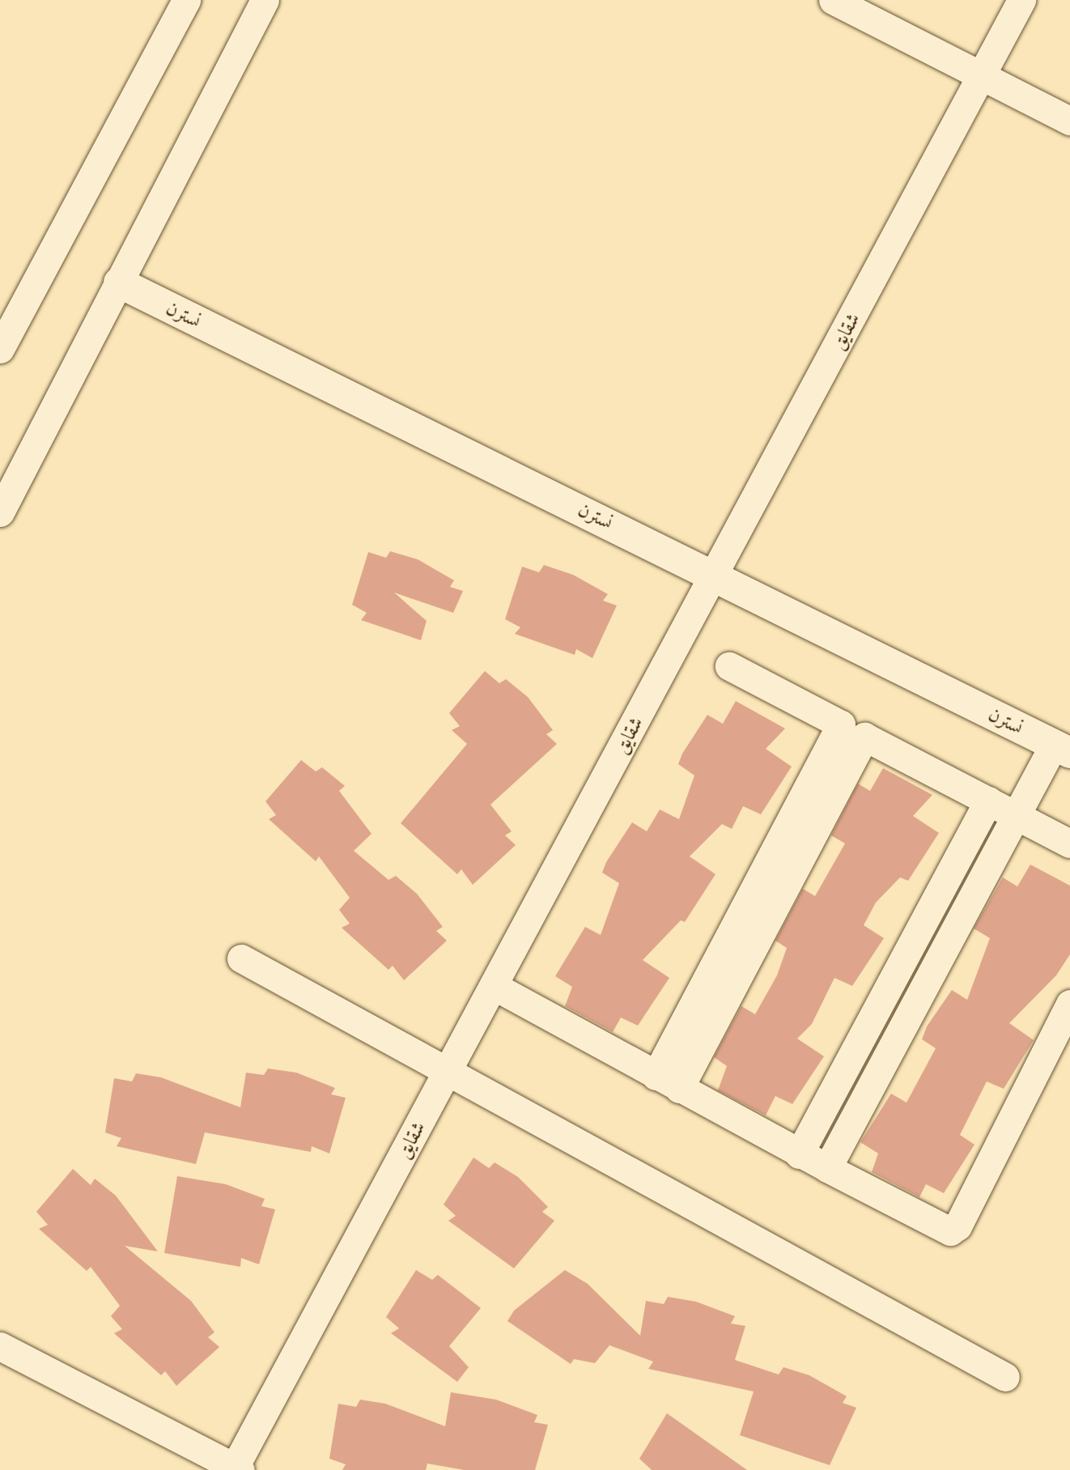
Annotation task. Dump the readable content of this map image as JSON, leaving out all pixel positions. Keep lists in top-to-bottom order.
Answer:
{
  "streets": {
    "street": ["نسترن", "شقایق"]
  },
  "crossings": [
    ["نسترن", "شقایق"]
  ]
}
